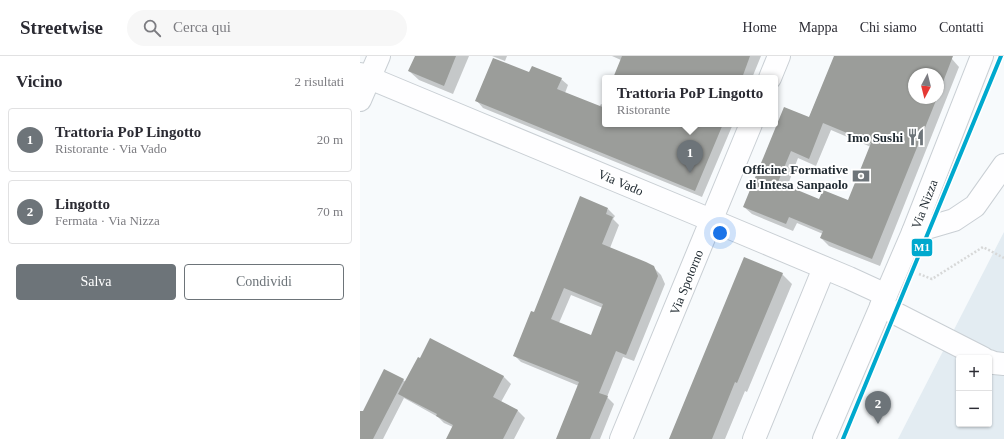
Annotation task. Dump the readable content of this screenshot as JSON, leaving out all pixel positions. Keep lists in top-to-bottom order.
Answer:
{
  "streets": {
    "street": ["Via Vado", "Via Nizza", "Via Spotorno"]
  },
  "crossings": [
    ["Via Vado", "Via Nizza"],
    ["Via Vado", "Via Spotorno"]
  ],
  "places": {
    "restaurant": ["Imo Sushi"],
    "bank": ["Officine Formative di Intesa Sanpaolo"]
  },
  "lines": ["transit line M1"],
  "north": "bottom",
  "page": {
    "header": "Streetwise",
    "search": "Cerca qui",
    "nav": [
      "Home",
      "Mappa",
      "Chi siamo",
      "Contatti"
    ],
    "heading": ["Vicino", "2 risultati"],
    "popup": ["Trattoria PoP Lingotto", "Ristorante"],
    "list": [
      {
        "mark": "1",
        "name": "Trattoria PoP Lingotto",
        "note": "Ristorante · Via Vado",
        "value": "20 m"
      },
      {
        "mark": "2",
        "name": "Lingotto",
        "note": "Fermata · Via Nizza",
        "value": "70 m"
      }
    ],
    "pins": ["1", "2"],
    "buttons": ["Salva", "Condividi"],
    "map_buttons": ["+", "−"]
  }
}
